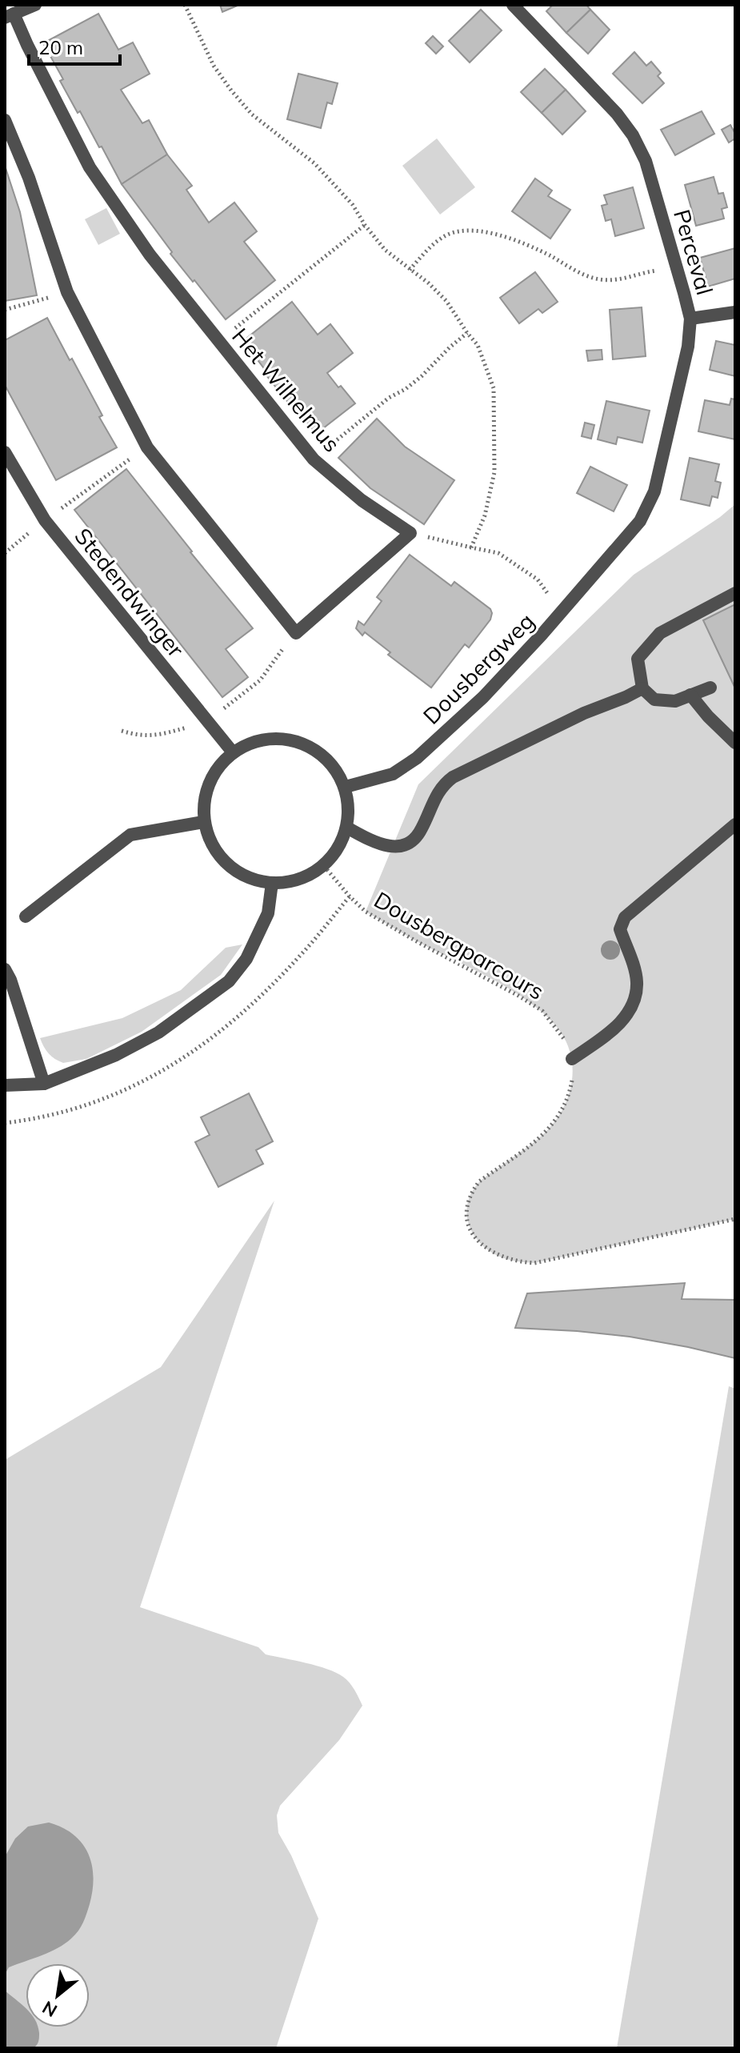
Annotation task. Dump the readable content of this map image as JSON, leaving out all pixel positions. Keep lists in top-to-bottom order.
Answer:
{
  "streets": {
    "street": [
      "Perceval",
      "Het Wilhelmus",
      "Stedendwinger",
      "Dousbergweg"
    ],
    "path": ["Dousbergparcours"]
  },
  "crossings": [
    ["Perceval", "Dousbergweg"],
    ["Stedendwinger", "Dousbergweg"],
    ["Stedendwinger", "Dousbergparcours"],
    ["Dousbergweg", "Dousbergparcours"]
  ],
  "scale_bar": "20 m",
  "north": "bottom left"
}
